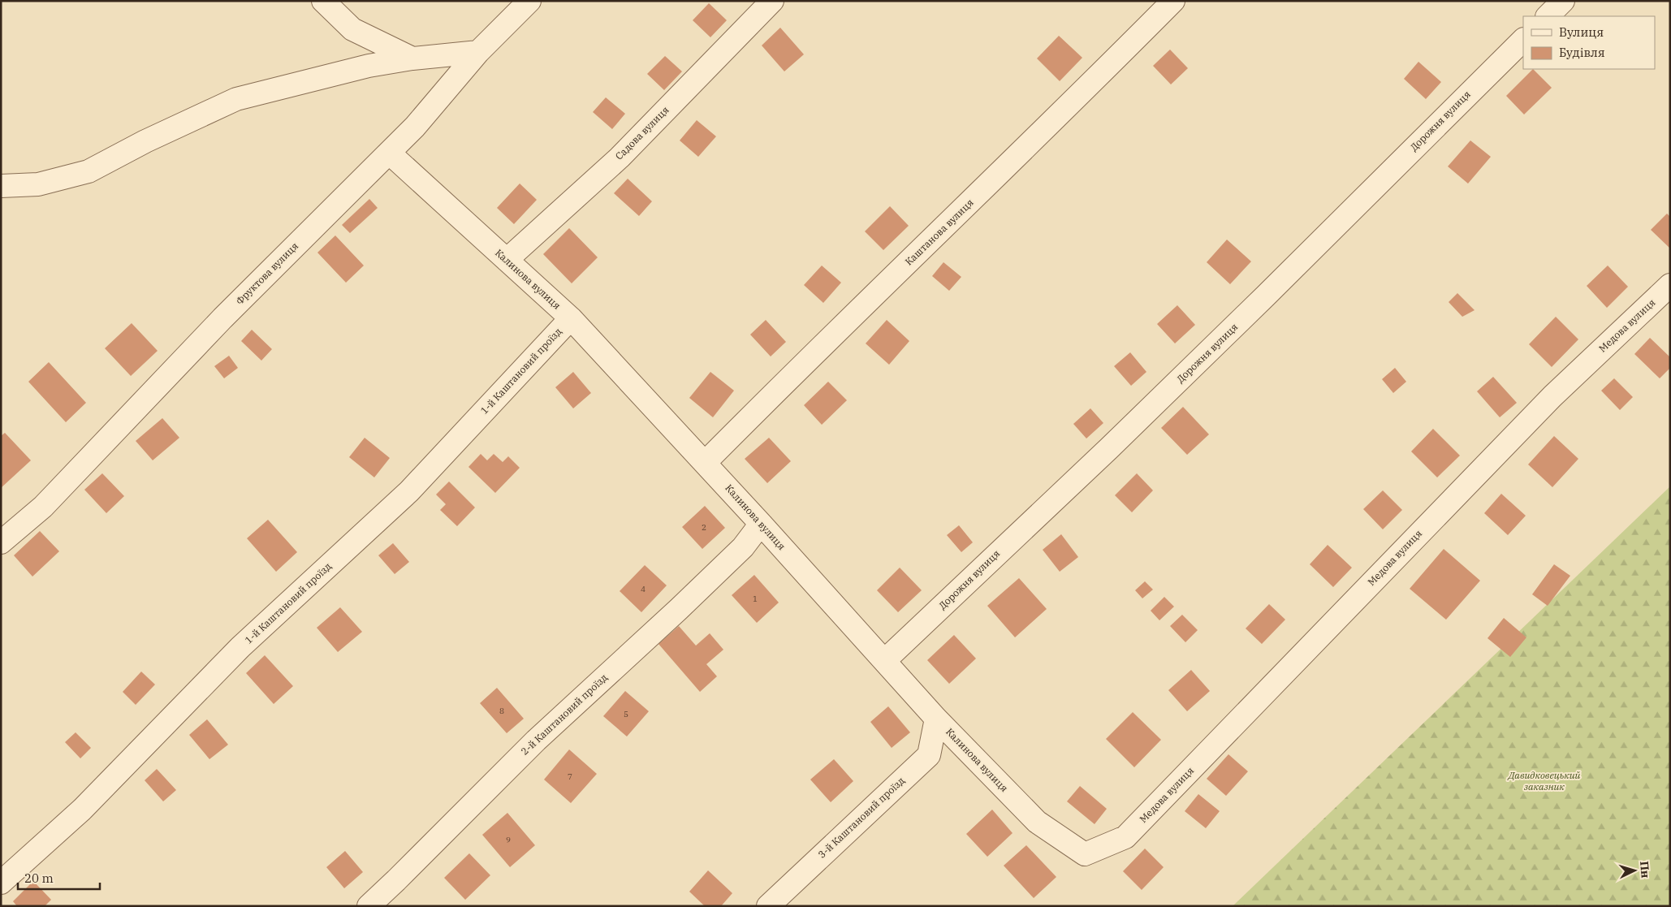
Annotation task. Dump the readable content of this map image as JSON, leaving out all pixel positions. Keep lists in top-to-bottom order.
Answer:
{
  "streets": {
    "street": [
      "Дорожня вулиця",
      "Садова вулиця",
      "Каштанова вулиця",
      "Фруктова вулиця",
      "Калинова вулиця",
      "Медова вулиця",
      "1-й Каштановий проїзд",
      "2-й Каштановий проїзд",
      "3-й Каштановий проїзд"
    ]
  },
  "crossings": [
    ["Дорожня вулиця", "Калинова вулиця"],
    ["Садова вулиця", "Калинова вулиця"],
    ["Каштанова вулиця", "Калинова вулиця"],
    ["Фруктова вулиця", "Калинова вулиця"],
    ["Калинова вулиця", "Медова вулиця"],
    ["Калинова вулиця", "1-й Каштановий проїзд"],
    ["Калинова вулиця", "2-й Каштановий проїзд"],
    ["Калинова вулиця", "3-й Каштановий проїзд"]
  ],
  "parks": ["Давидковецький заказник"],
  "house_numbers": [
    "2",
    "4",
    "1",
    "8",
    "5",
    "7",
    "9"
  ],
  "legend": ["Вулиця", "Будівля"],
  "scale_bar": "20 m",
  "north": "right"
}
